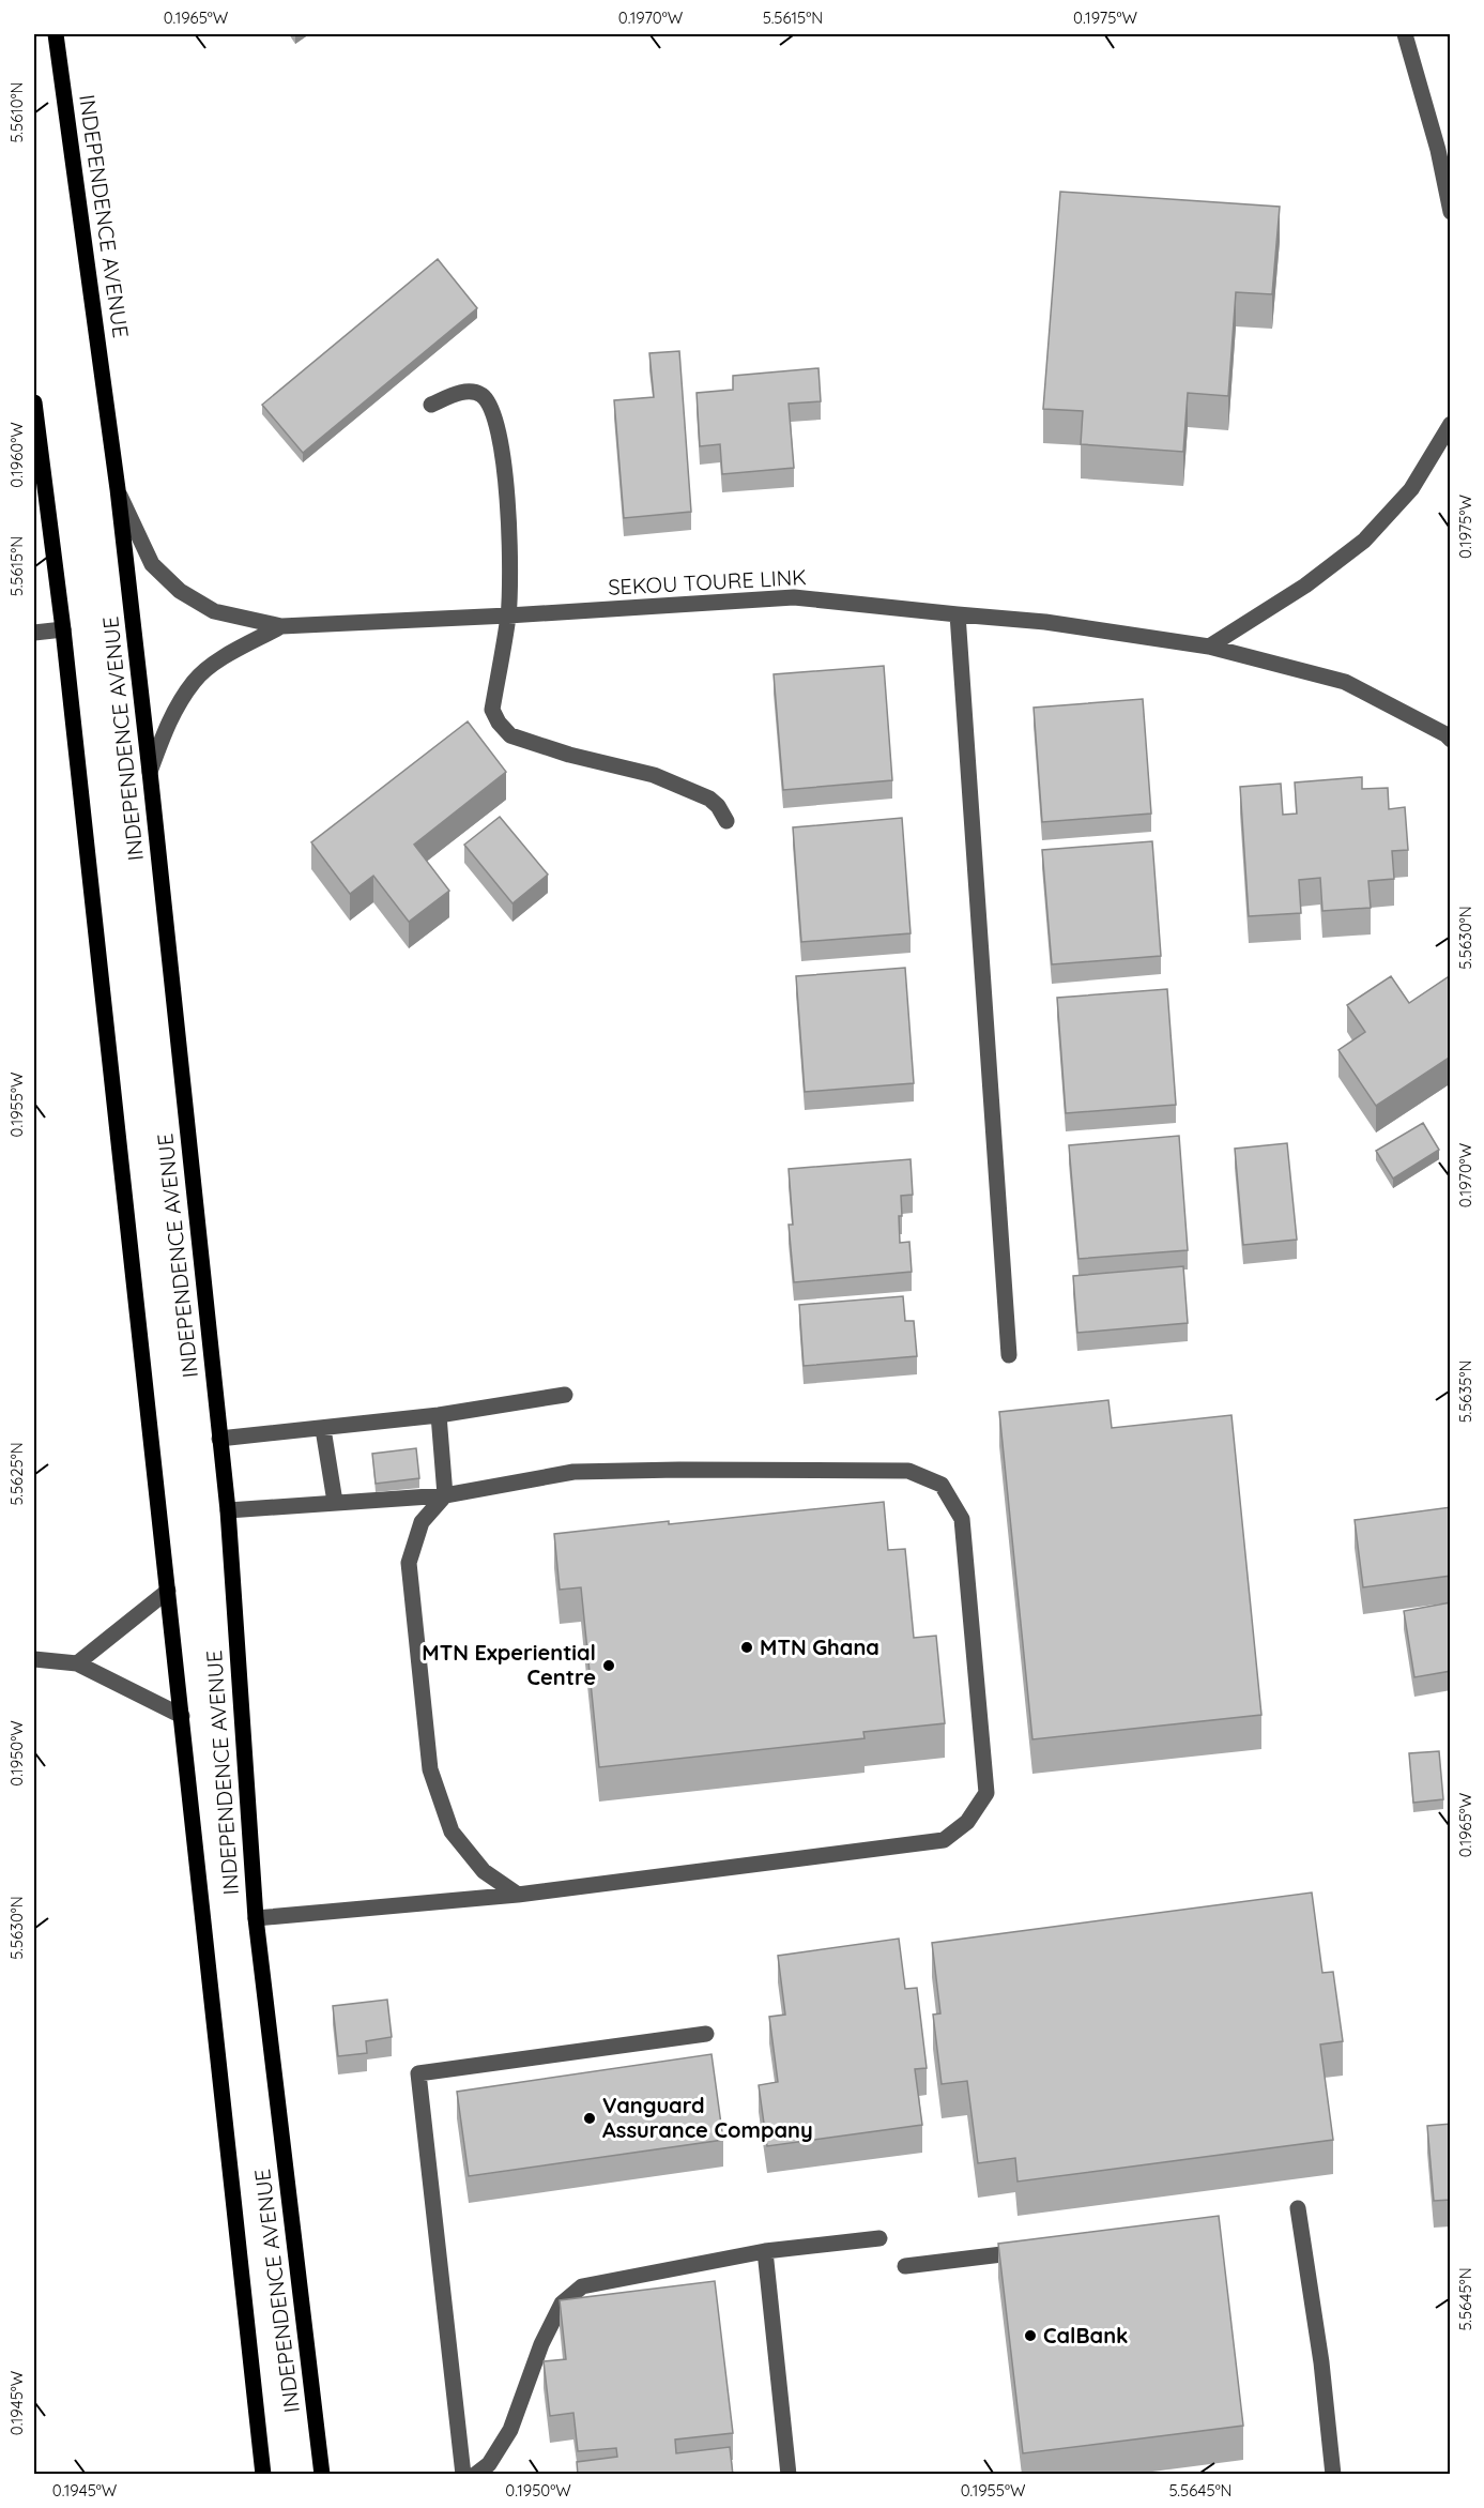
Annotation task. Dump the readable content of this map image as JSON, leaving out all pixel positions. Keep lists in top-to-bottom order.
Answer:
{
  "streets": {
    "main road": ["INDEPENDENCE AVENUE"],
    "street": ["SEKOU TOURE LINK"]
  },
  "crossings": [
    ["INDEPENDENCE AVENUE", "SEKOU TOURE LINK"]
  ],
  "places": [
    "MTN Ghana",
    "MTN Experiential Centre",
    "Vanguard Assurance Company",
    "CalBank"
  ],
  "coordinates": [
    "0.1965°W",
    "0.1970°W",
    "5.5615°N",
    "0.1975°W",
    "5.5610°N",
    "0.1960°W",
    "5.5630°N",
    "0.1955°W",
    "5.5635°N",
    "5.5625°N",
    "0.1950°W",
    "5.5645°N",
    "0.1945°W"
  ]
}
